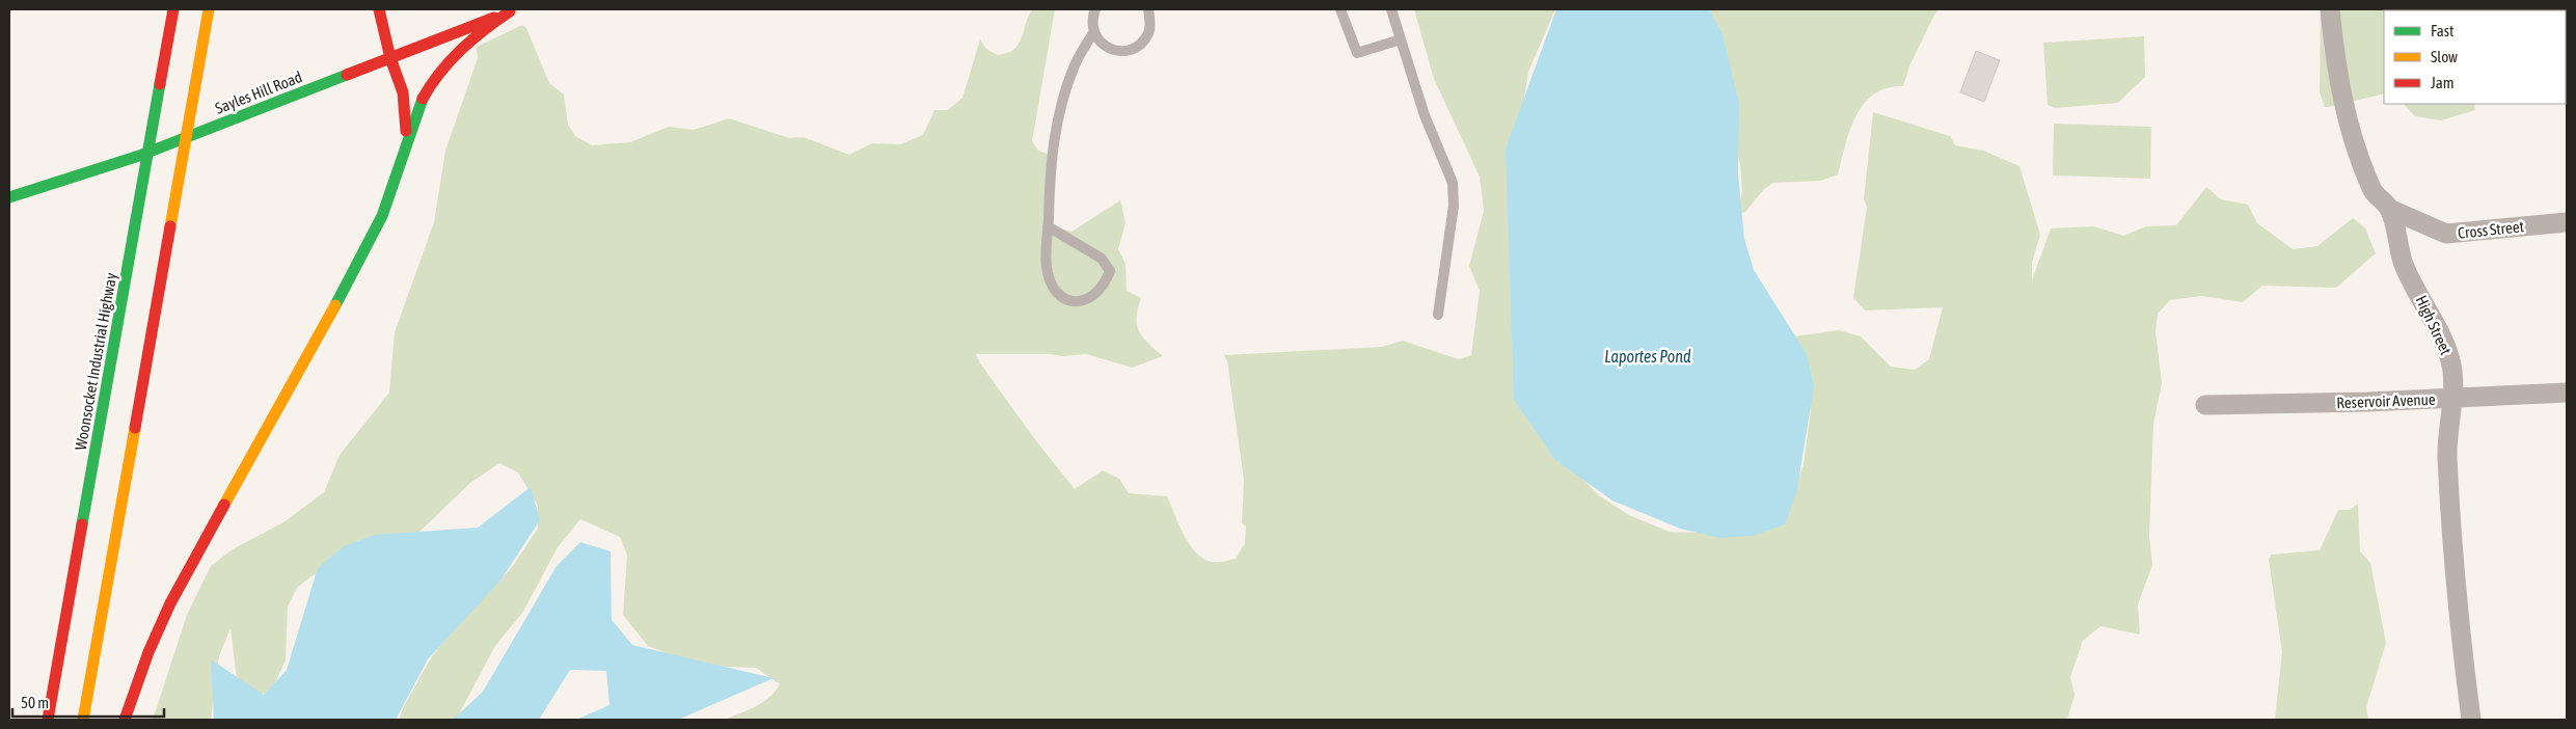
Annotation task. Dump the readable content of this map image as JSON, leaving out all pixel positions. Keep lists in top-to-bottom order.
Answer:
{
  "streets": {
    "main road": ["Sayles Hill Road", "Woonsocket Industrial Highway"],
    "street": ["Cross Street", "High Street", "Reservoir Avenue"]
  },
  "crossings": [
    ["Cross Street", "High Street"],
    ["High Street", "Reservoir Avenue"]
  ],
  "water": ["Laportes Pond"],
  "legend": ["Fast", "Slow", "Jam"],
  "scale_bar": "50 m"
}
